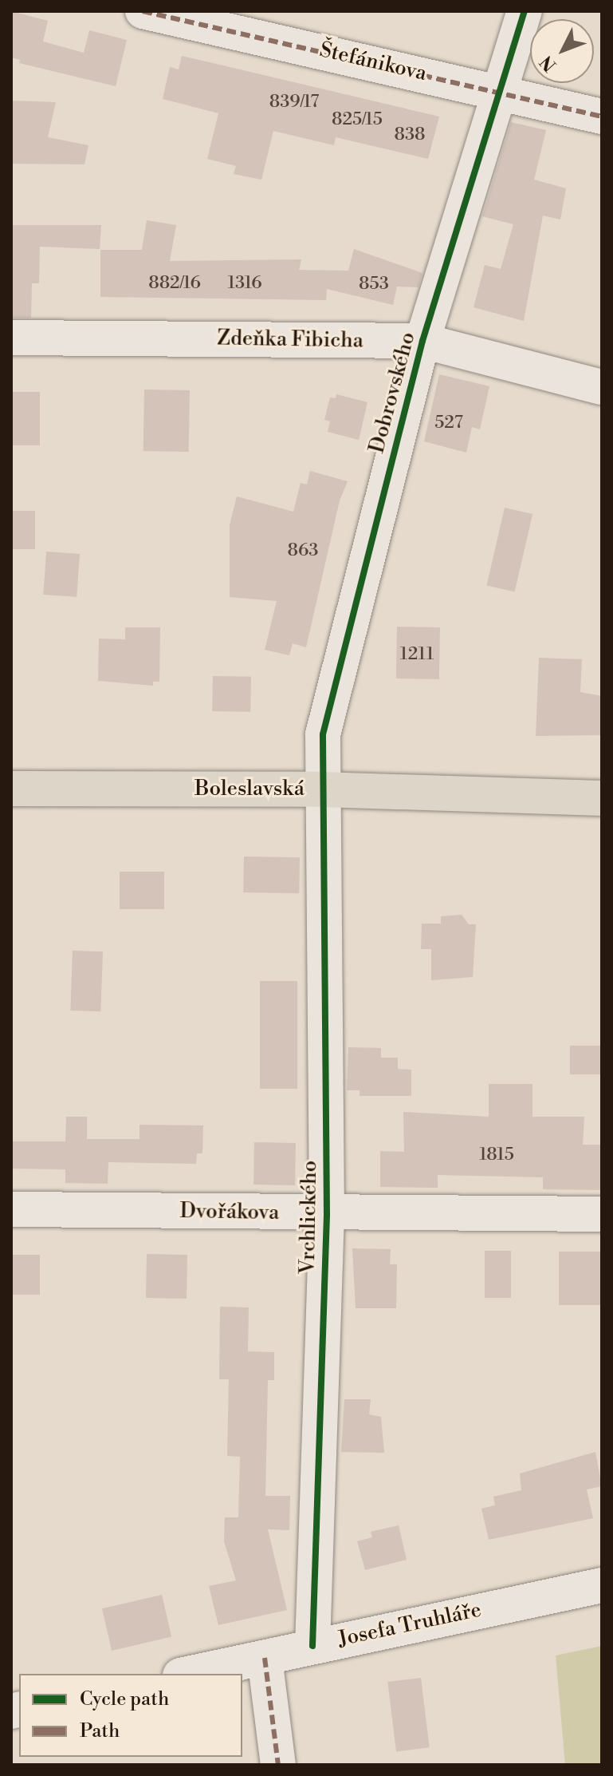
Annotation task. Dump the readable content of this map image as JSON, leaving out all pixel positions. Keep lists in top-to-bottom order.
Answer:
{
  "streets": {
    "main road": ["Boleslavská"],
    "street": [
      "Štefánikova",
      "Zdeňka Fibicha",
      "Dobrovského",
      "Dvořákova",
      "Vrchlického",
      "Josefa Truhláře"
    ]
  },
  "crossings": [
    ["Štefánikova", "Dobrovského"],
    ["Zdeňka Fibicha", "Dobrovského"],
    ["Dobrovského", "Boleslavská"],
    ["Dobrovského", "Vrchlického"],
    ["Boleslavská", "Vrchlického"],
    ["Dvořákova", "Vrchlického"],
    ["Vrchlického", "Josefa Truhláře"]
  ],
  "house_numbers": [
    "839/17",
    "825/15",
    "838",
    "882/16",
    "1316",
    "853",
    "527",
    "863",
    "1211",
    "1815"
  ],
  "legend": ["Cycle path", "Path"],
  "north": "bottom left"
}
